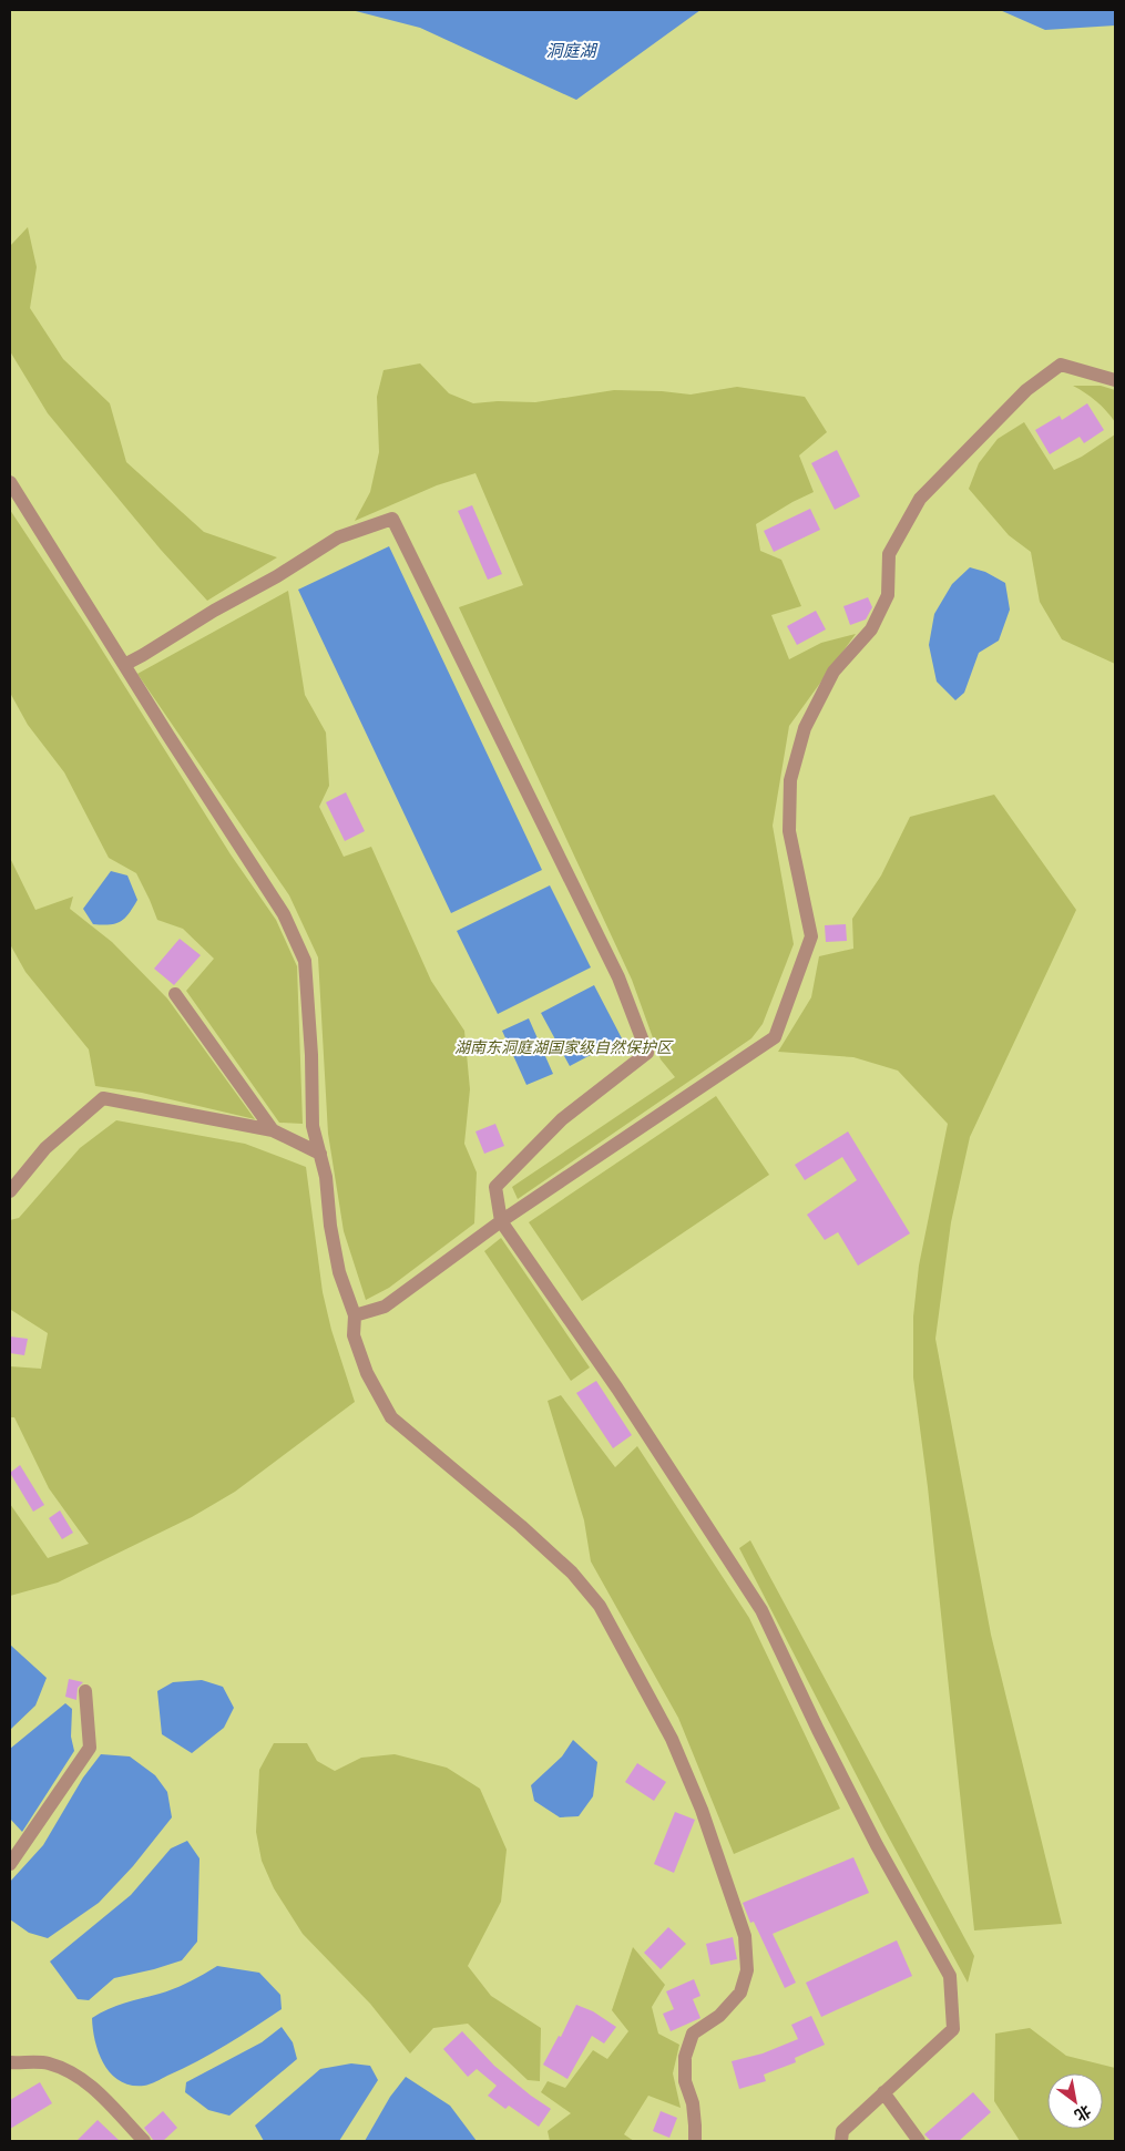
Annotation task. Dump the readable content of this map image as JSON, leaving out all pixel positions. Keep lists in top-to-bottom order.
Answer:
{
  "water": ["洞庭湖"],
  "parks": ["湖南东洞庭湖国家级自然保护区"],
  "north": "bottom right"
}
